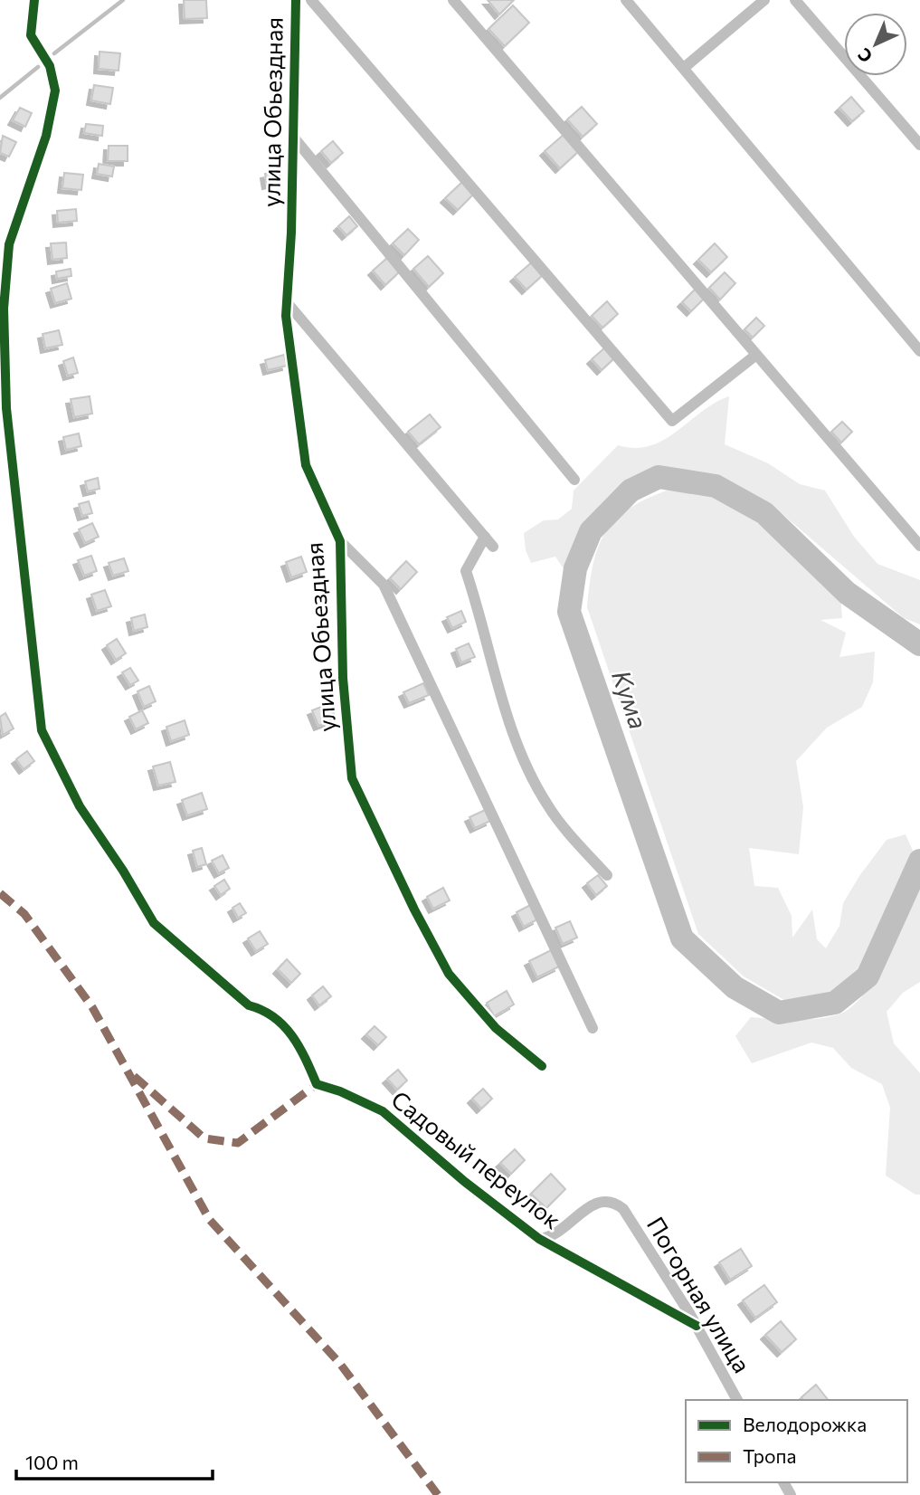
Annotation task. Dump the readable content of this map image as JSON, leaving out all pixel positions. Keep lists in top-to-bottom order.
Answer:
{
  "streets": {
    "street": ["улица Обьездная", "Садовый переулок", "Погорная улица"]
  },
  "crossings": [
    ["Садовый переулок", "Погорная улица"]
  ],
  "water": ["Кума"],
  "legend": ["Велодорожка", "Тропа"],
  "scale_bar": "100 m",
  "north": "bottom left"
}
